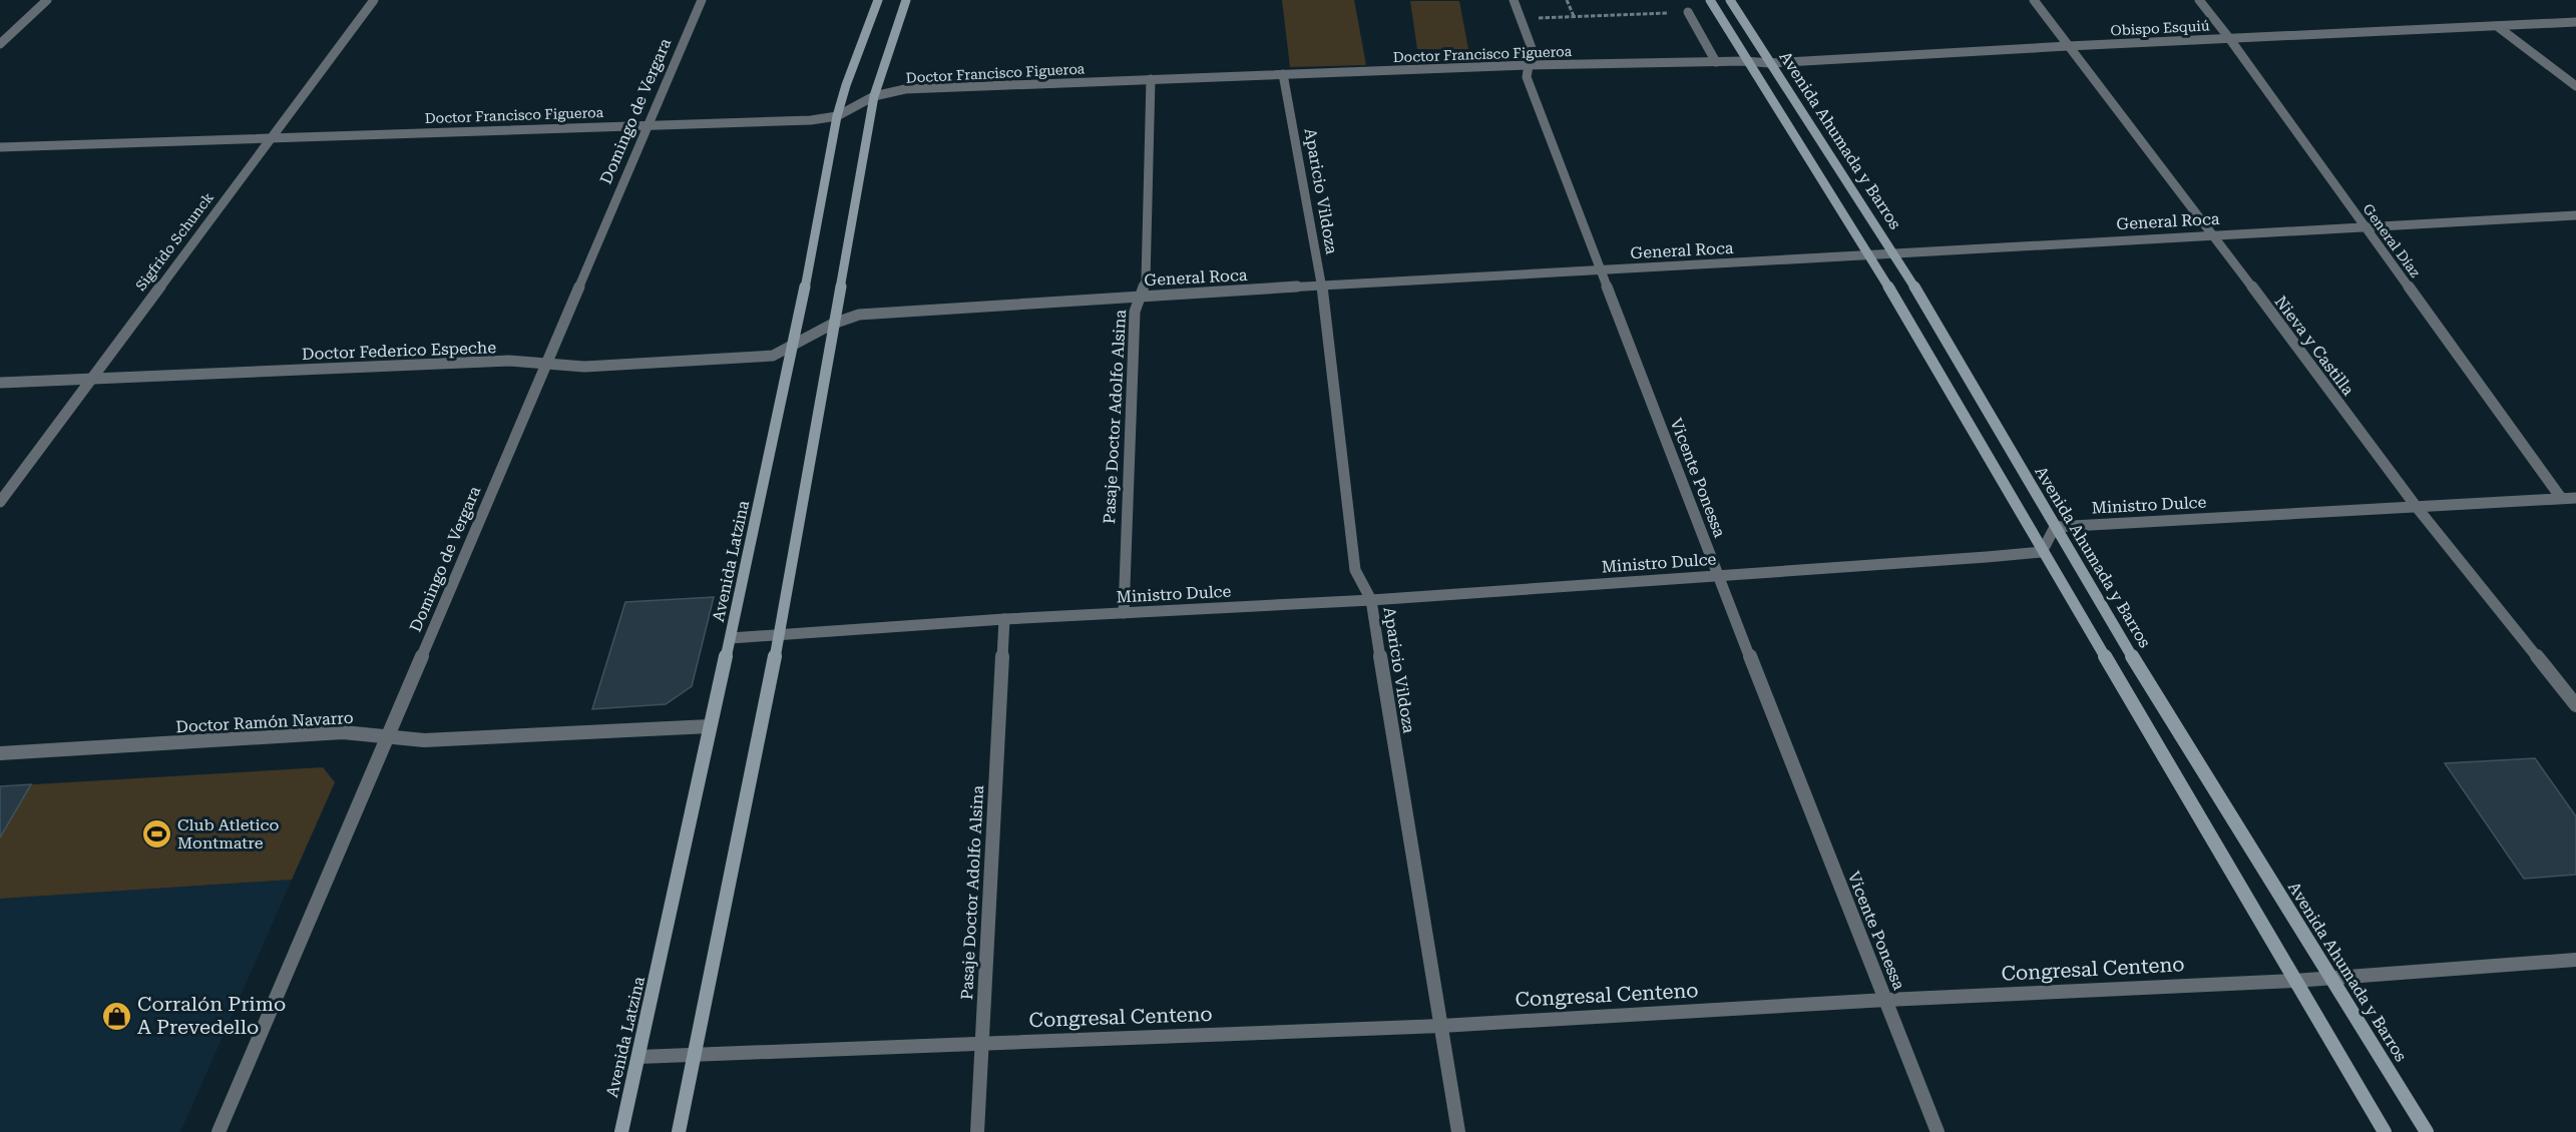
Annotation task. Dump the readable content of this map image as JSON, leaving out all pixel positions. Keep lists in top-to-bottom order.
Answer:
{
  "streets": {
    "street": [
      "Obispo Esquiú",
      "Doctor Francisco Figueroa",
      "Domingo de Vergara",
      "Avenida Ahumada y Barros",
      "Aparicio Vildoza",
      "General Roca",
      "General Díaz",
      "Sigfrido Schunck",
      "Nieva y Castilla",
      "Doctor Federico Espeche",
      "Pasaje Doctor Adolfo Alsina",
      "Vicente Ponessa",
      "Ministro Dulce",
      "Avenida Latzina",
      "Doctor Ramón Navarro",
      "Congresal Centeno"
    ]
  },
  "crossings": [
    ["Obispo Esquiú", "Doctor Francisco Figueroa"],
    ["Obispo Esquiú", "Avenida Ahumada y Barros"],
    ["Obispo Esquiú", "General Díaz"],
    ["Obispo Esquiú", "Nieva y Castilla"],
    ["Doctor Francisco Figueroa", "Domingo de Vergara"],
    ["Doctor Francisco Figueroa", "Aparicio Vildoza"],
    ["Doctor Francisco Figueroa", "Sigfrido Schunck"],
    ["Doctor Francisco Figueroa", "Pasaje Doctor Adolfo Alsina"],
    ["Doctor Francisco Figueroa", "Vicente Ponessa"],
    ["Doctor Francisco Figueroa", "Avenida Latzina"],
    ["Domingo de Vergara", "Doctor Federico Espeche"],
    ["Domingo de Vergara", "Doctor Ramón Navarro"],
    ["Avenida Ahumada y Barros", "General Roca"],
    ["Avenida Ahumada y Barros", "Ministro Dulce"],
    ["Avenida Ahumada y Barros", "Congresal Centeno"],
    ["Aparicio Vildoza", "General Roca"],
    ["Aparicio Vildoza", "Ministro Dulce"],
    ["Aparicio Vildoza", "Congresal Centeno"],
    ["General Roca", "General Díaz"],
    ["General Roca", "Nieva y Castilla"],
    ["General Roca", "Doctor Federico Espeche"],
    ["General Roca", "Pasaje Doctor Adolfo Alsina"],
    ["General Roca", "Vicente Ponessa"],
    ["General Roca", "Avenida Latzina"],
    ["General Díaz", "Ministro Dulce"],
    ["Sigfrido Schunck", "Doctor Federico Espeche"],
    ["Nieva y Castilla", "Ministro Dulce"],
    ["Doctor Federico Espeche", "Avenida Latzina"],
    ["Pasaje Doctor Adolfo Alsina", "Ministro Dulce"],
    ["Pasaje Doctor Adolfo Alsina", "Congresal Centeno"],
    ["Vicente Ponessa", "Ministro Dulce"],
    ["Vicente Ponessa", "Congresal Centeno"],
    ["Ministro Dulce", "Avenida Latzina"],
    ["Avenida Latzina", "Doctor Ramón Navarro"],
    ["Avenida Latzina", "Congresal Centeno"]
  ],
  "places": {
    "sports": ["Club Atletico Montmatre"],
    "shop": ["Corralón Primo A Prevedello"]
  }
}
